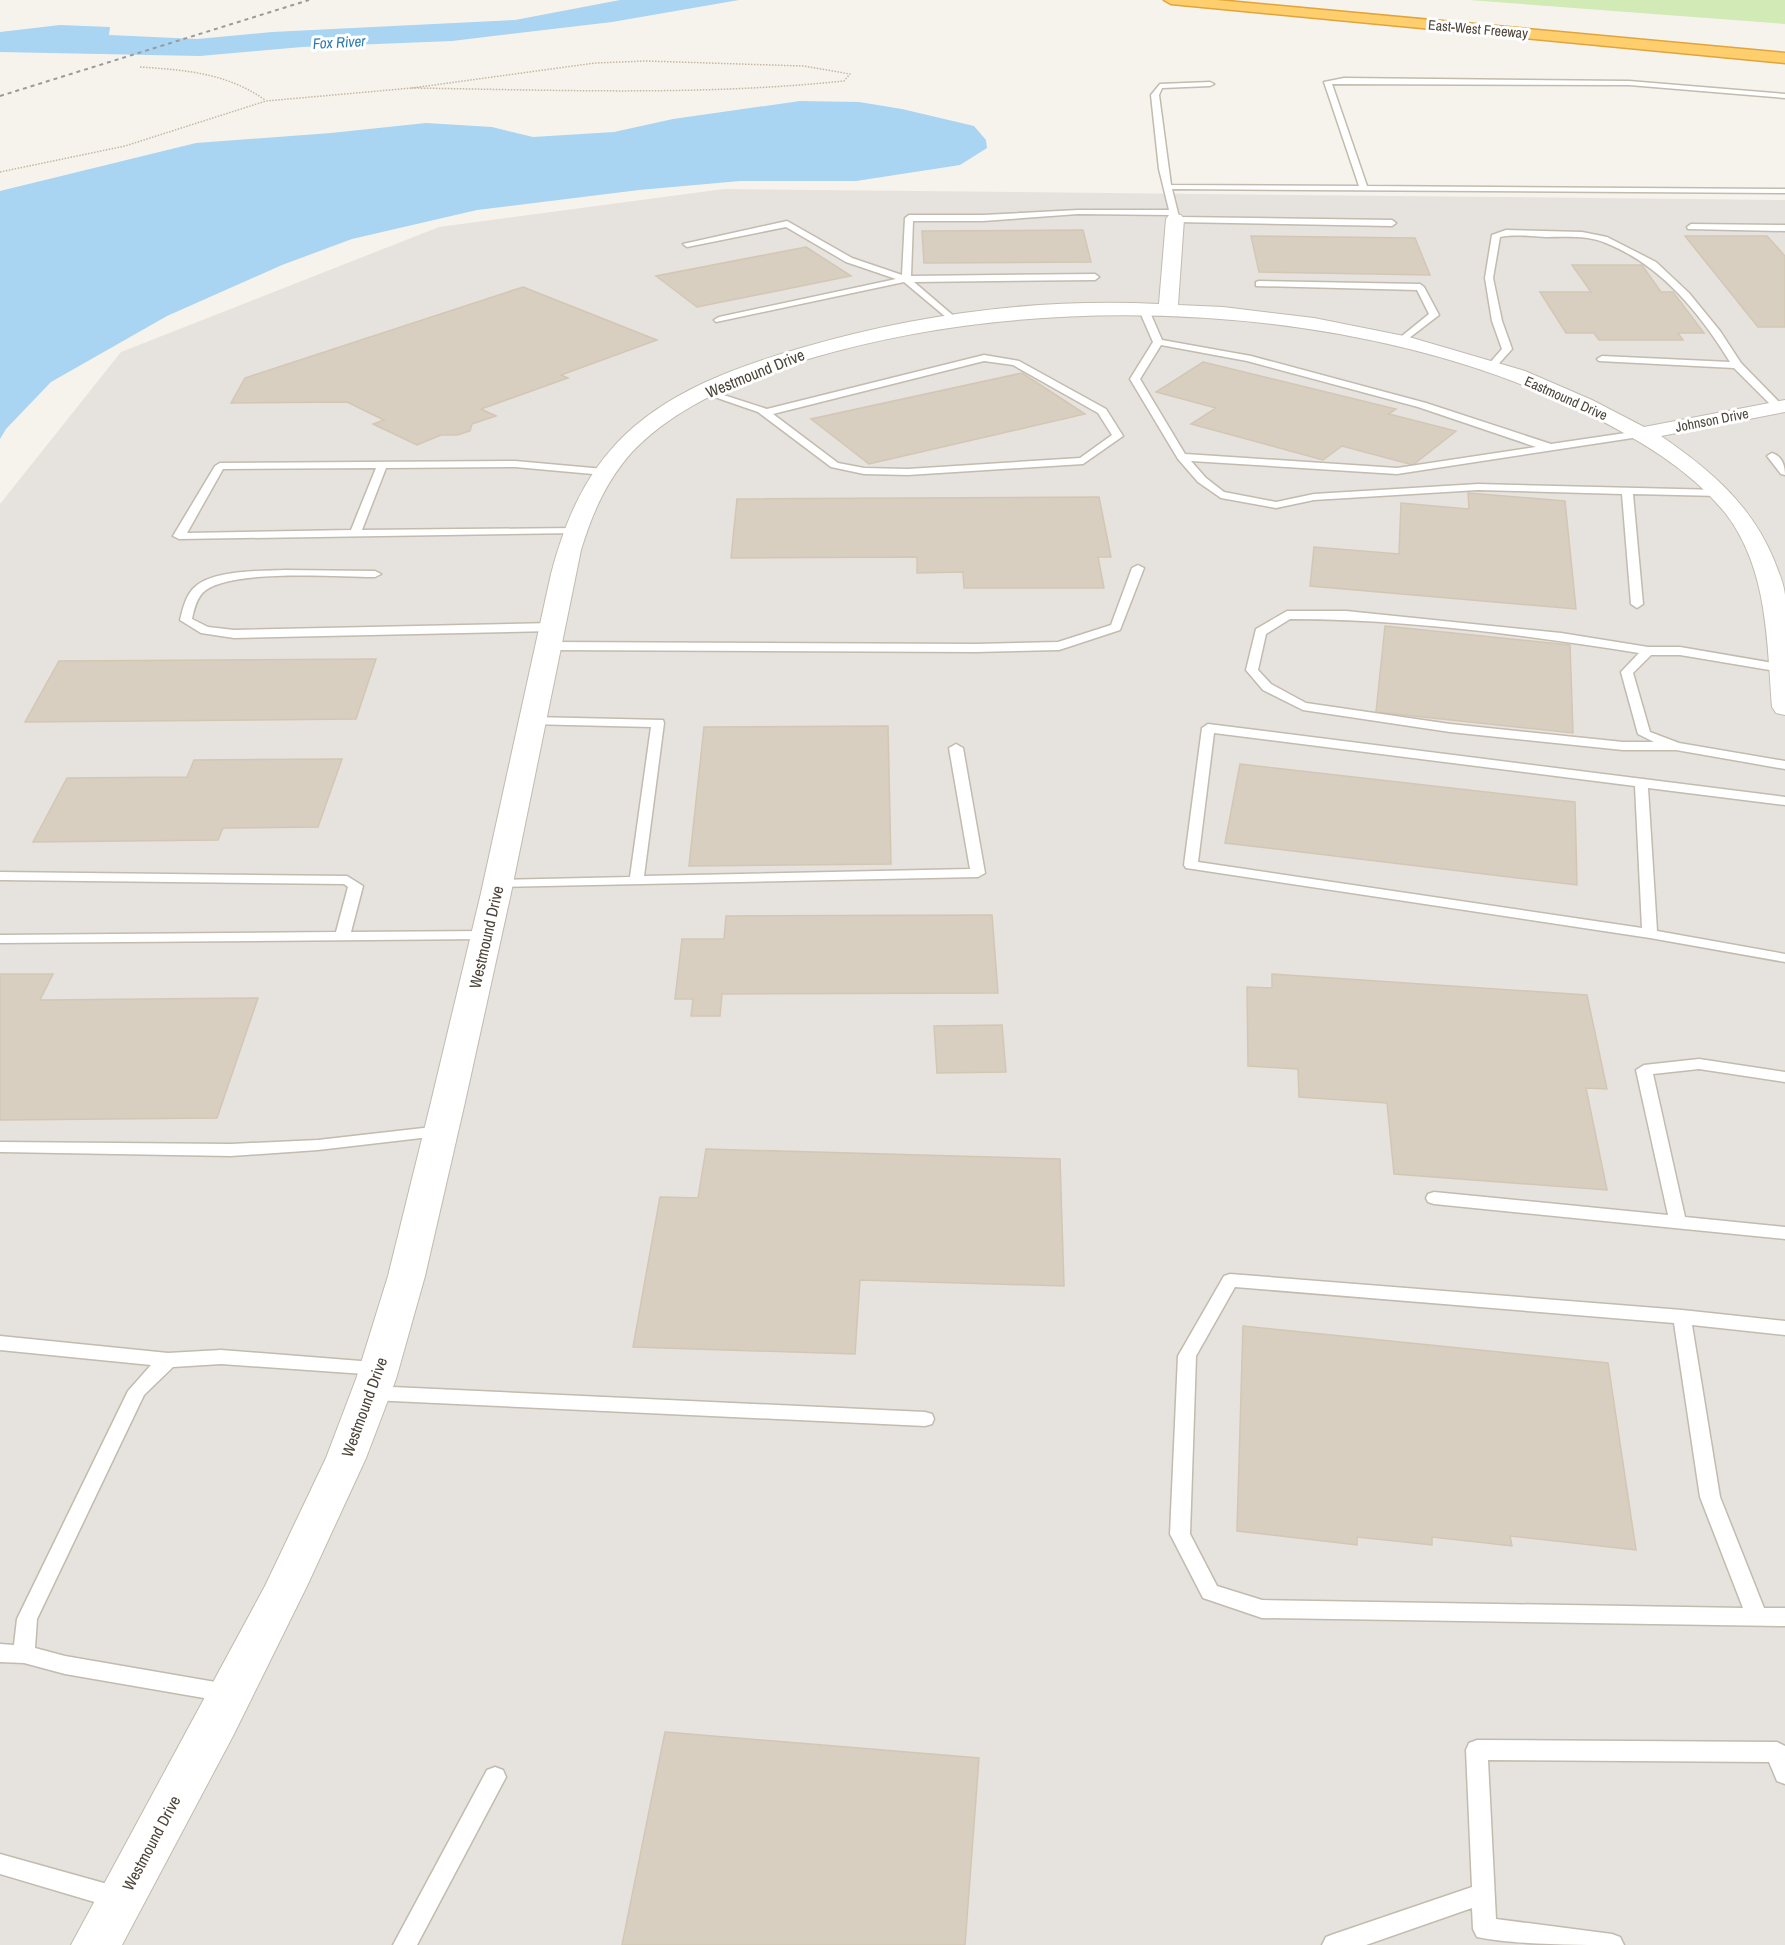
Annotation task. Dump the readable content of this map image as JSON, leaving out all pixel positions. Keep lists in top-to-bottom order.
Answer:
{
  "streets": {
    "highway": ["East-West Freeway"],
    "street": ["Westmound Drive", "Eastmound Drive", "Johnson Drive"]
  },
  "crossings": [
    ["Westmound Drive", "Eastmound Drive"],
    ["Eastmound Drive", "Johnson Drive"]
  ],
  "water": ["Fox River"]
}
